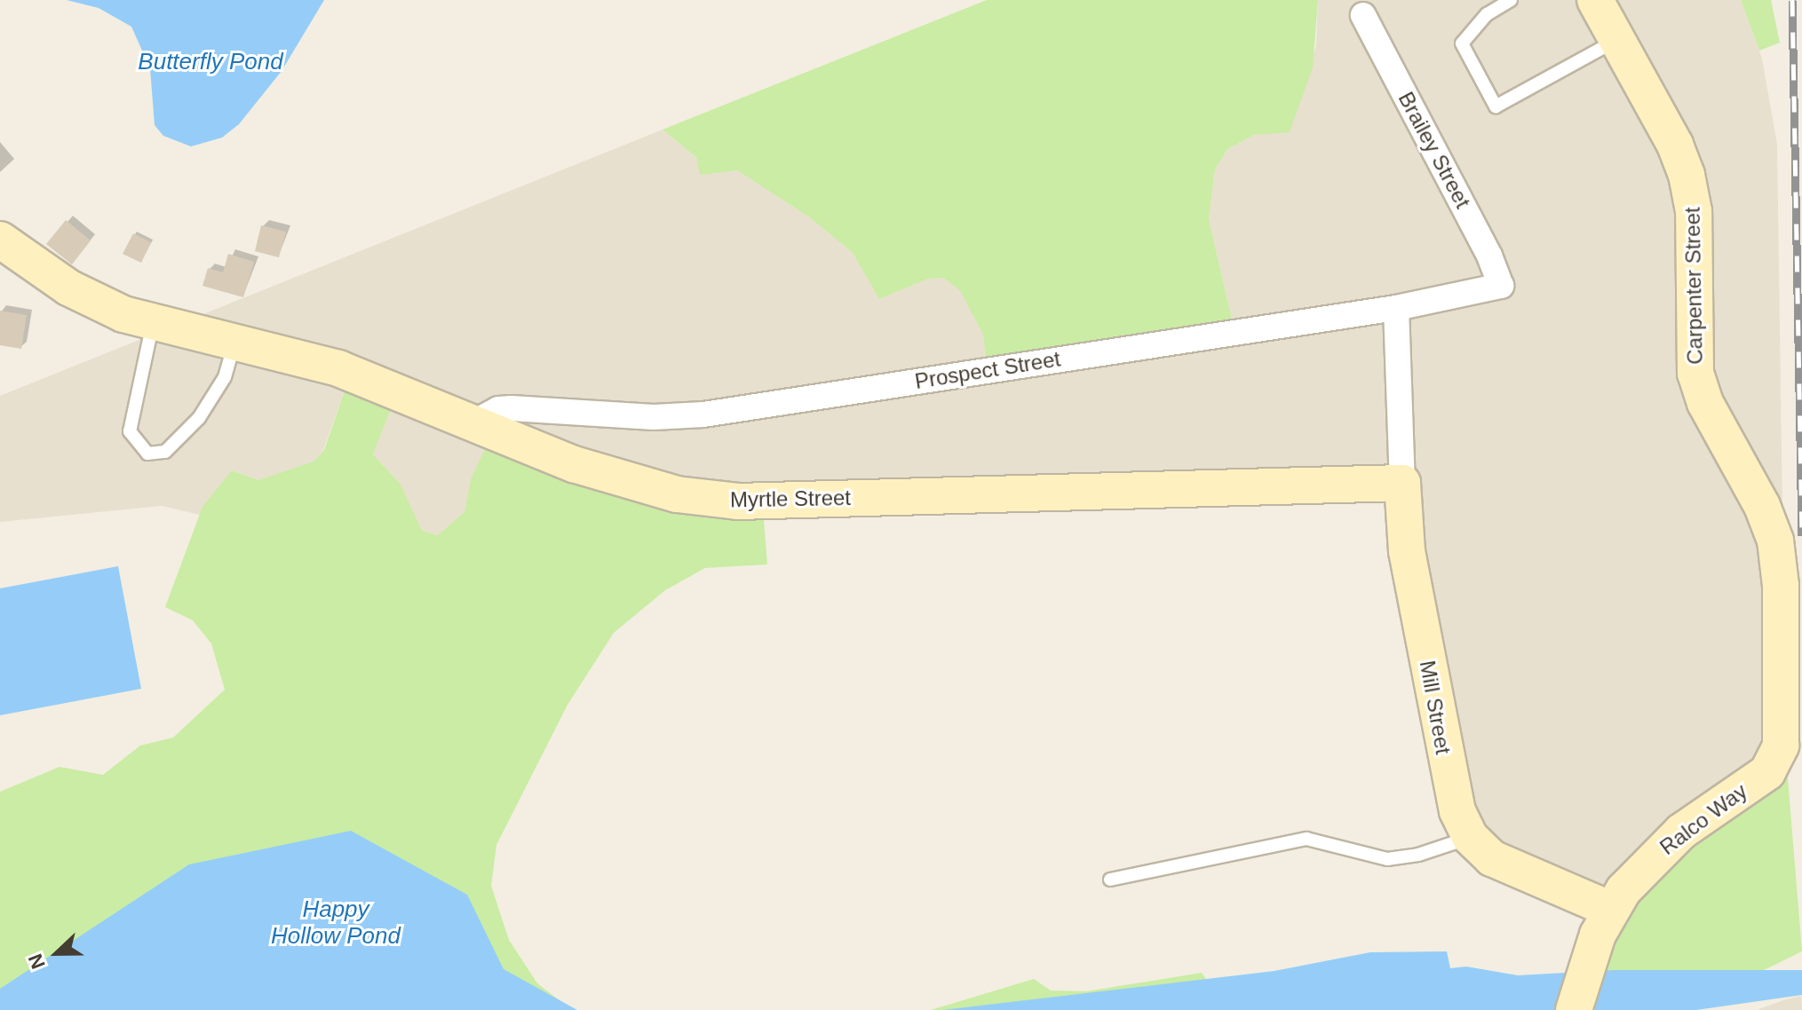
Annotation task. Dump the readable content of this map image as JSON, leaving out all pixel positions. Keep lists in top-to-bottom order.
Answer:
{
  "streets": {
    "street": [
      "Brailey Street",
      "Carpenter Street",
      "Prospect Street",
      "Myrtle Street",
      "Mill Street",
      "Ralco Way"
    ]
  },
  "crossings": [
    ["Brailey Street", "Prospect Street"],
    ["Carpenter Street", "Ralco Way"],
    ["Prospect Street", "Myrtle Street"],
    ["Prospect Street", "Mill Street"],
    ["Myrtle Street", "Mill Street"]
  ],
  "water": ["Butterfly Pond", "Happy Hollow Pond"],
  "north": "left"
}
